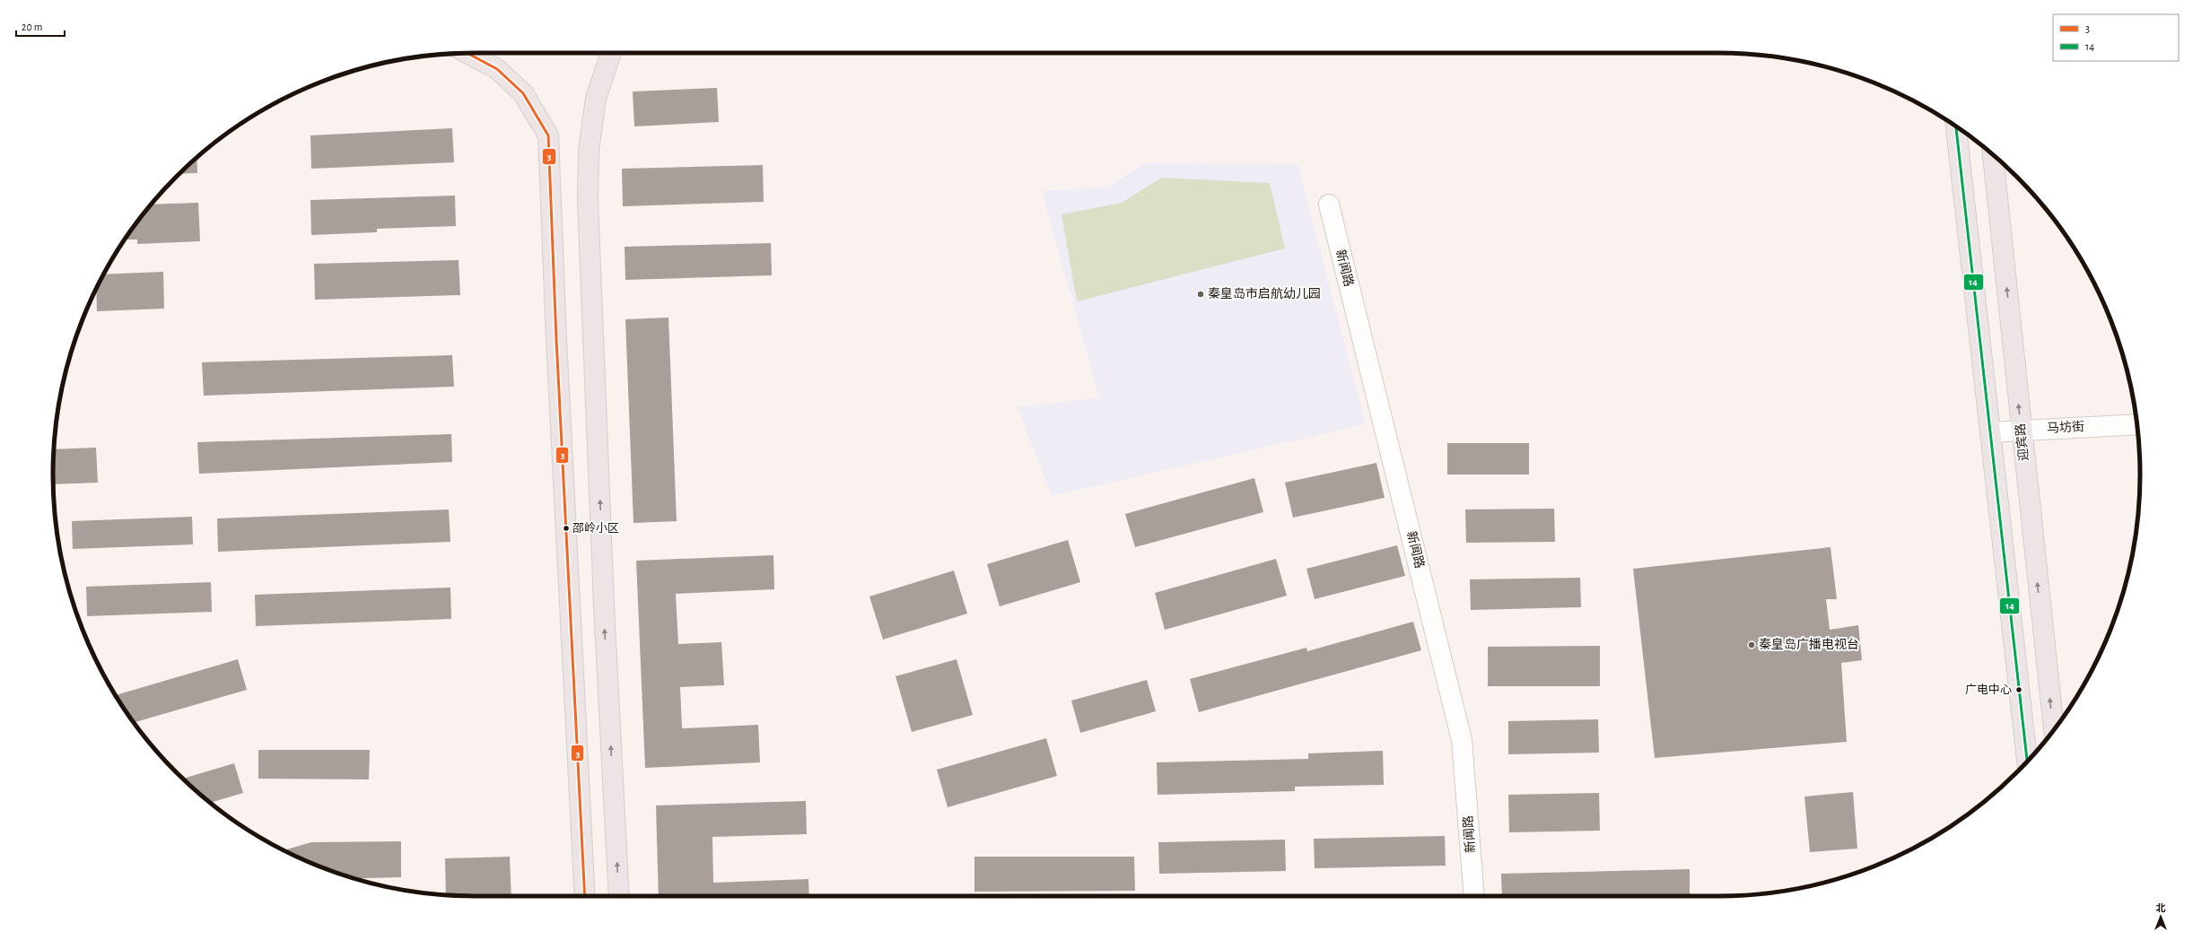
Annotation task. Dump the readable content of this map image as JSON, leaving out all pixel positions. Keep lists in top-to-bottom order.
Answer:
{
  "streets": {
    "main road": ["迎宾路"],
    "street": ["新闻路", "马坊街"]
  },
  "crossings": [
    ["马坊街", "迎宾路"]
  ],
  "places": [
    "秦皇岛市启航幼儿园",
    "邵岭小区",
    "秦皇岛广播电视台",
    "广电中心"
  ],
  "lines": ["transit line 3", "transit line 14"],
  "legend": ["3", "14"],
  "scale_bar": "20 m",
  "north": "top"
}
